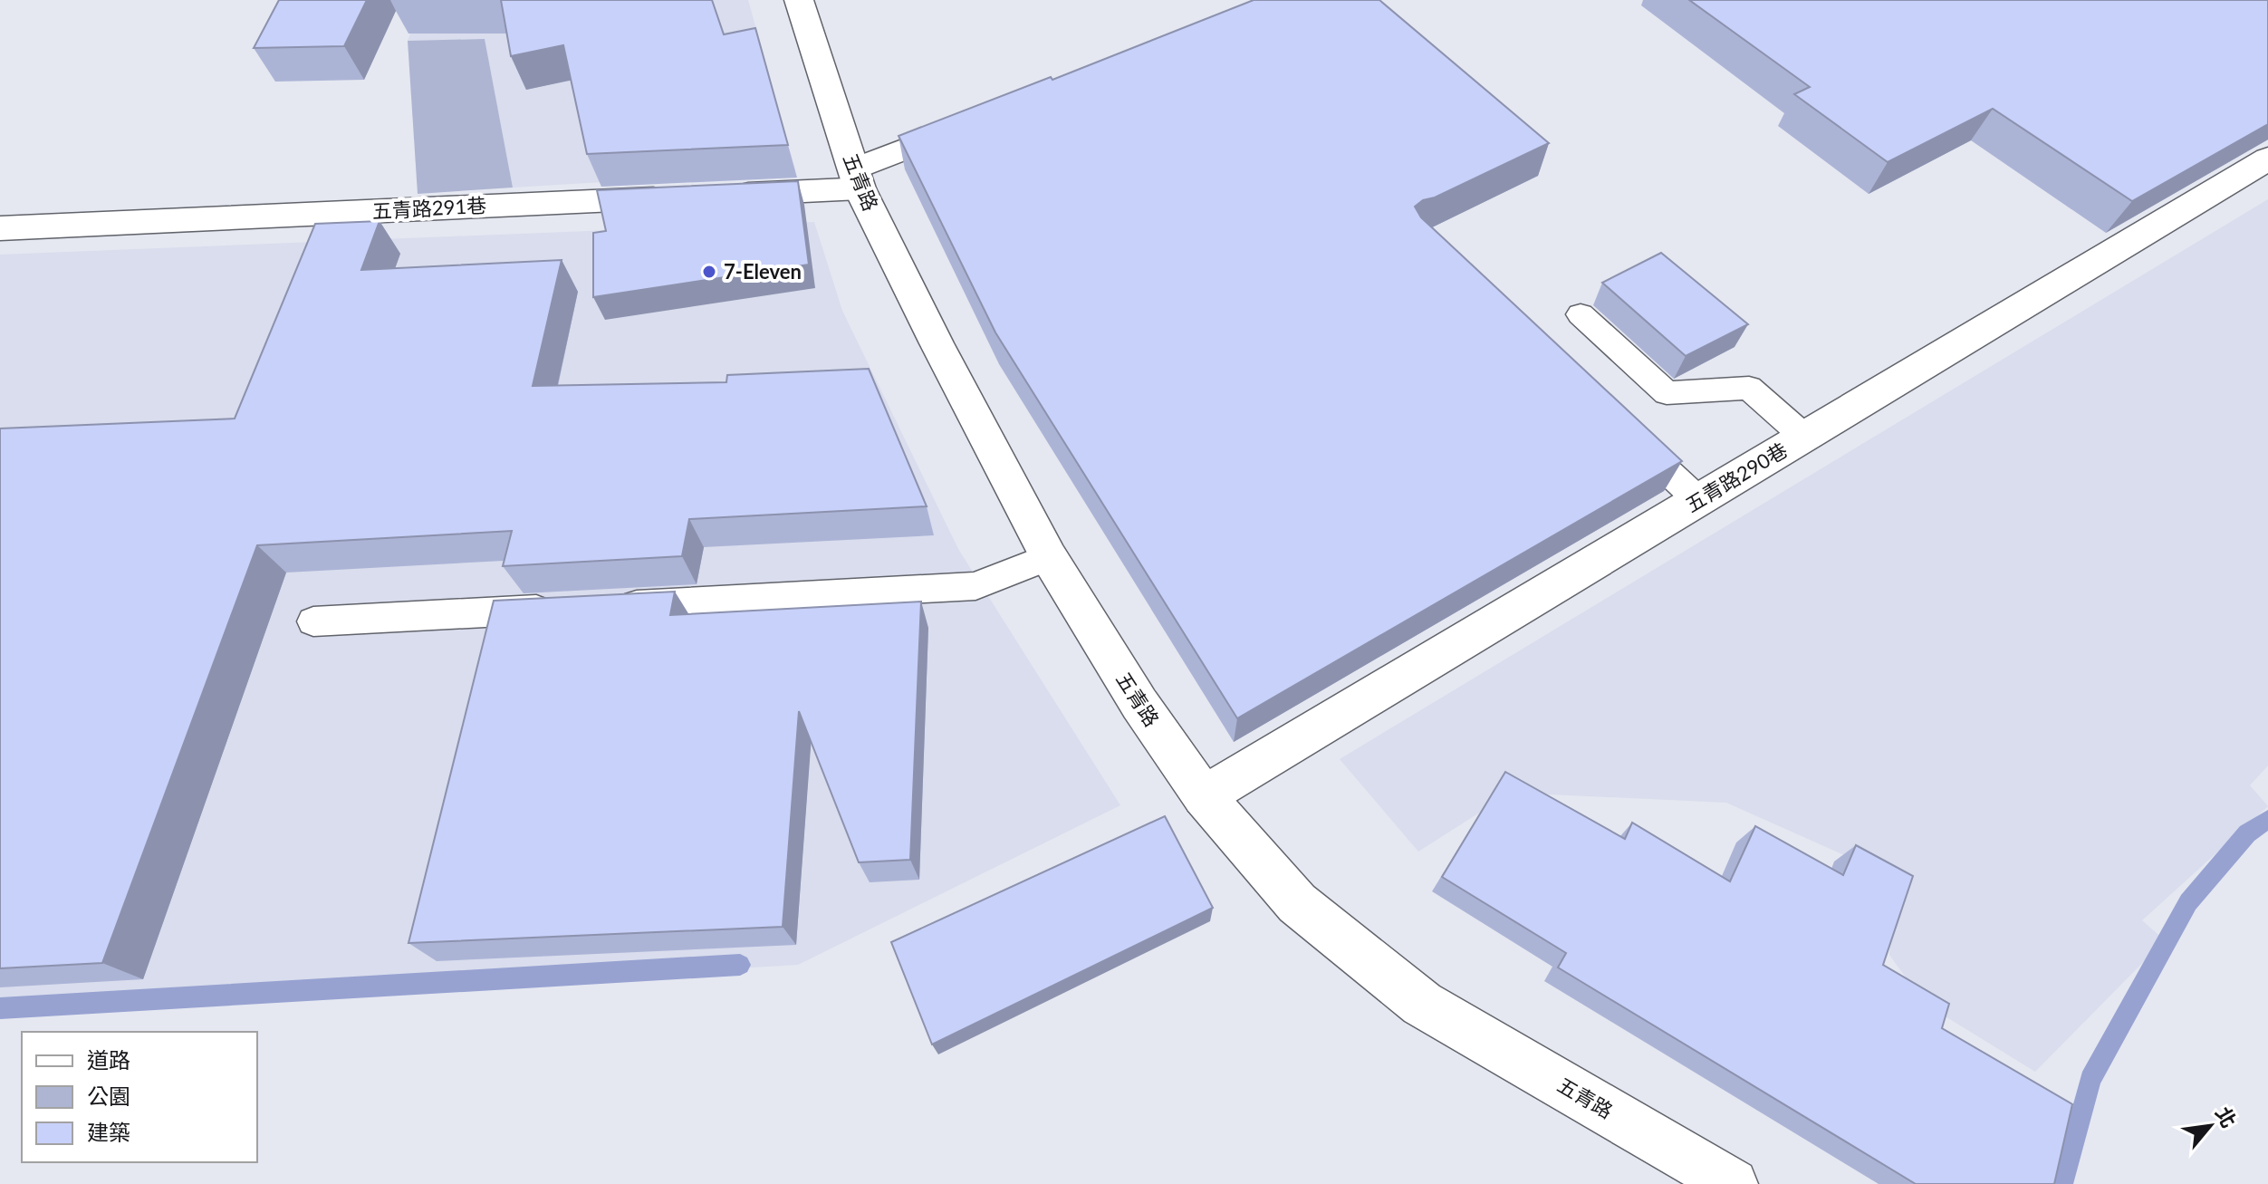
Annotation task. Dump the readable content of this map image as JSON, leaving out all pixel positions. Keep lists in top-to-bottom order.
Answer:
{
  "streets": {
    "street": ["五青路", "五青路291巷", "五青路290巷"]
  },
  "crossings": [
    ["五青路", "五青路291巷"],
    ["五青路", "五青路290巷"]
  ],
  "places": ["7-Eleven"],
  "legend": ["道路", "公園", "建築"],
  "north": "top right"
}
